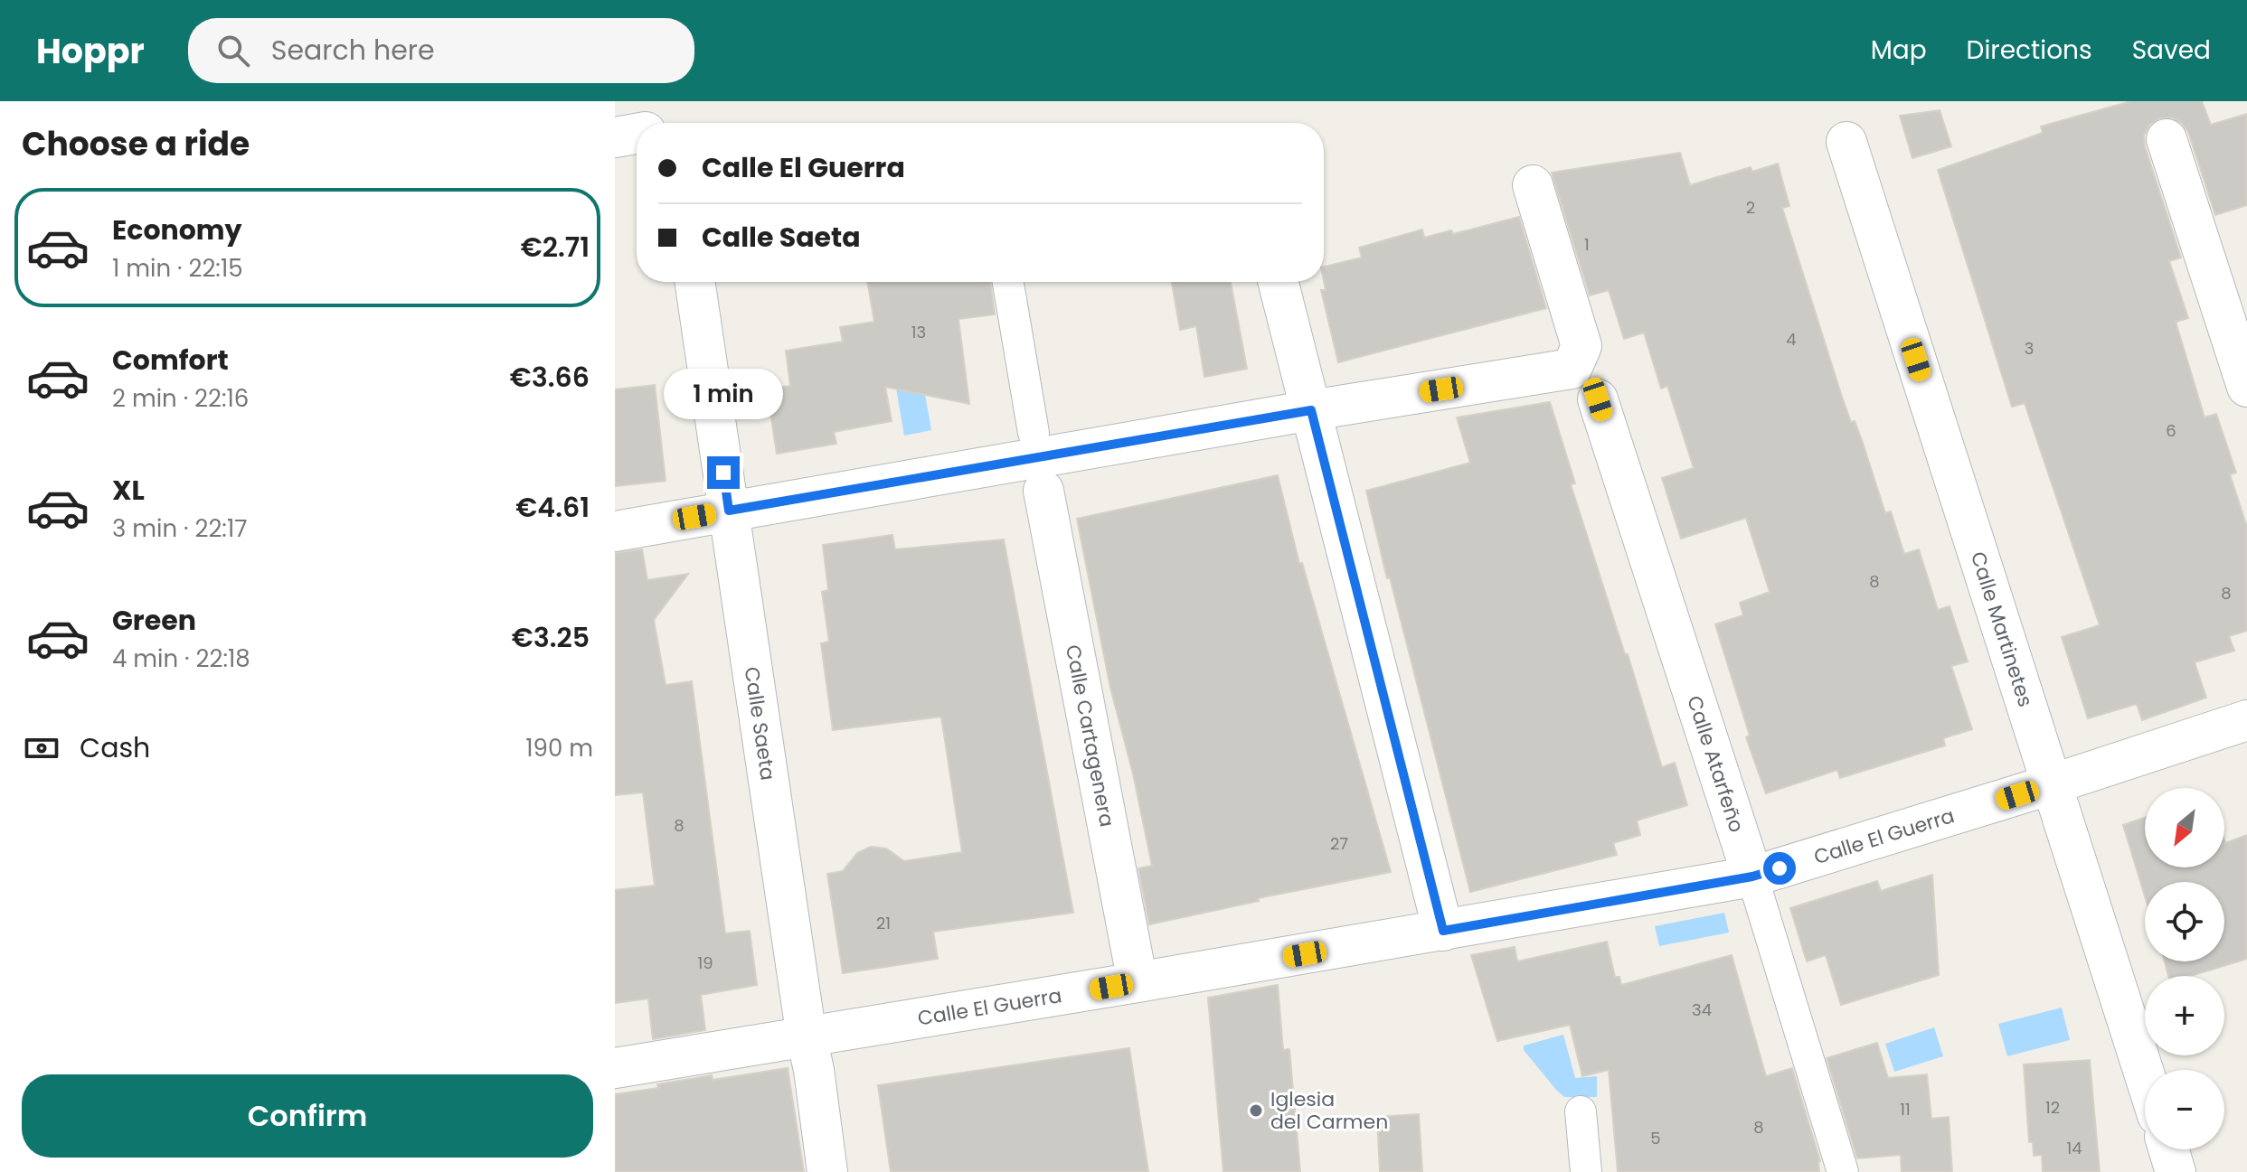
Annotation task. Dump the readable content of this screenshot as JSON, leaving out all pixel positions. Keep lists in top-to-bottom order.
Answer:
{
  "streets": {
    "street": [
      "Calle Martinetes",
      "Calle Saeta",
      "Calle Cartagenera",
      "Calle Atarfeño",
      "Calle El Guerra"
    ]
  },
  "crossings": [
    ["Calle Martinetes", "Calle El Guerra"],
    ["Calle Saeta", "Calle El Guerra"],
    ["Calle Cartagenera", "Calle El Guerra"],
    ["Calle Atarfeño", "Calle El Guerra"]
  ],
  "places": ["Iglesia del Carmen"],
  "house_numbers": [
    "2",
    "1",
    "13",
    "4",
    "3",
    "6",
    "8",
    "8",
    "8",
    "27",
    "21",
    "19",
    "34",
    "12",
    "11",
    "8",
    "5",
    "14"
  ],
  "north": "bottom left",
  "page": {
    "header": "Hoppr",
    "search": "Search here",
    "nav": ["Map", "Directions", "Saved"],
    "heading": "Choose a ride",
    "banner": ["Calle El Guerra", "Calle Saeta"],
    "list": [
      {
        "name": "Economy",
        "note": "1 min · 22:15",
        "value": "€2.71"
      },
      {
        "name": "Comfort",
        "note": "2 min · 22:16",
        "value": "€3.66"
      },
      {
        "name": "XL",
        "note": "3 min · 22:17",
        "value": "€4.61"
      },
      {
        "name": "Green",
        "note": "4 min · 22:18",
        "value": "€3.25"
      }
    ],
    "bubble": "1 min",
    "pay": ["Cash", "190 m"],
    "map_buttons": ["+", "−"],
    "buttons": "Confirm"
  }
}
